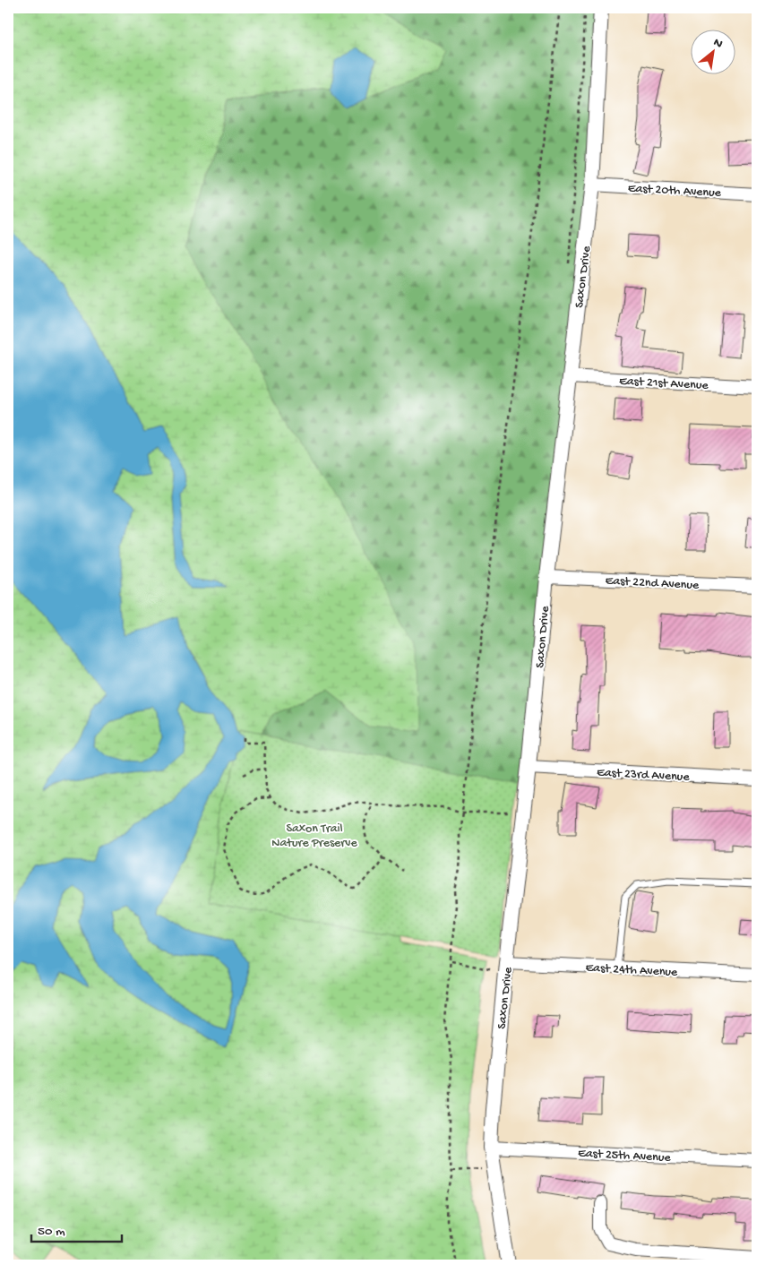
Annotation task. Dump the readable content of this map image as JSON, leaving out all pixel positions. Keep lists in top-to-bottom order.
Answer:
{
  "streets": {
    "street": [
      "East 20th Avenue",
      "Saxon Drive",
      "East 21st Avenue",
      "East 22nd Avenue",
      "East 23rd Avenue",
      "East 24th Avenue",
      "East 25th Avenue"
    ]
  },
  "crossings": [
    ["East 20th Avenue", "Saxon Drive"],
    ["Saxon Drive", "East 21st Avenue"],
    ["Saxon Drive", "East 22nd Avenue"],
    ["Saxon Drive", "East 23rd Avenue"],
    ["Saxon Drive", "East 24th Avenue"],
    ["Saxon Drive", "East 25th Avenue"]
  ],
  "parks": ["Saxon Trail Nature Preserve"],
  "scale_bar": "50 m",
  "north": "top right"
}
